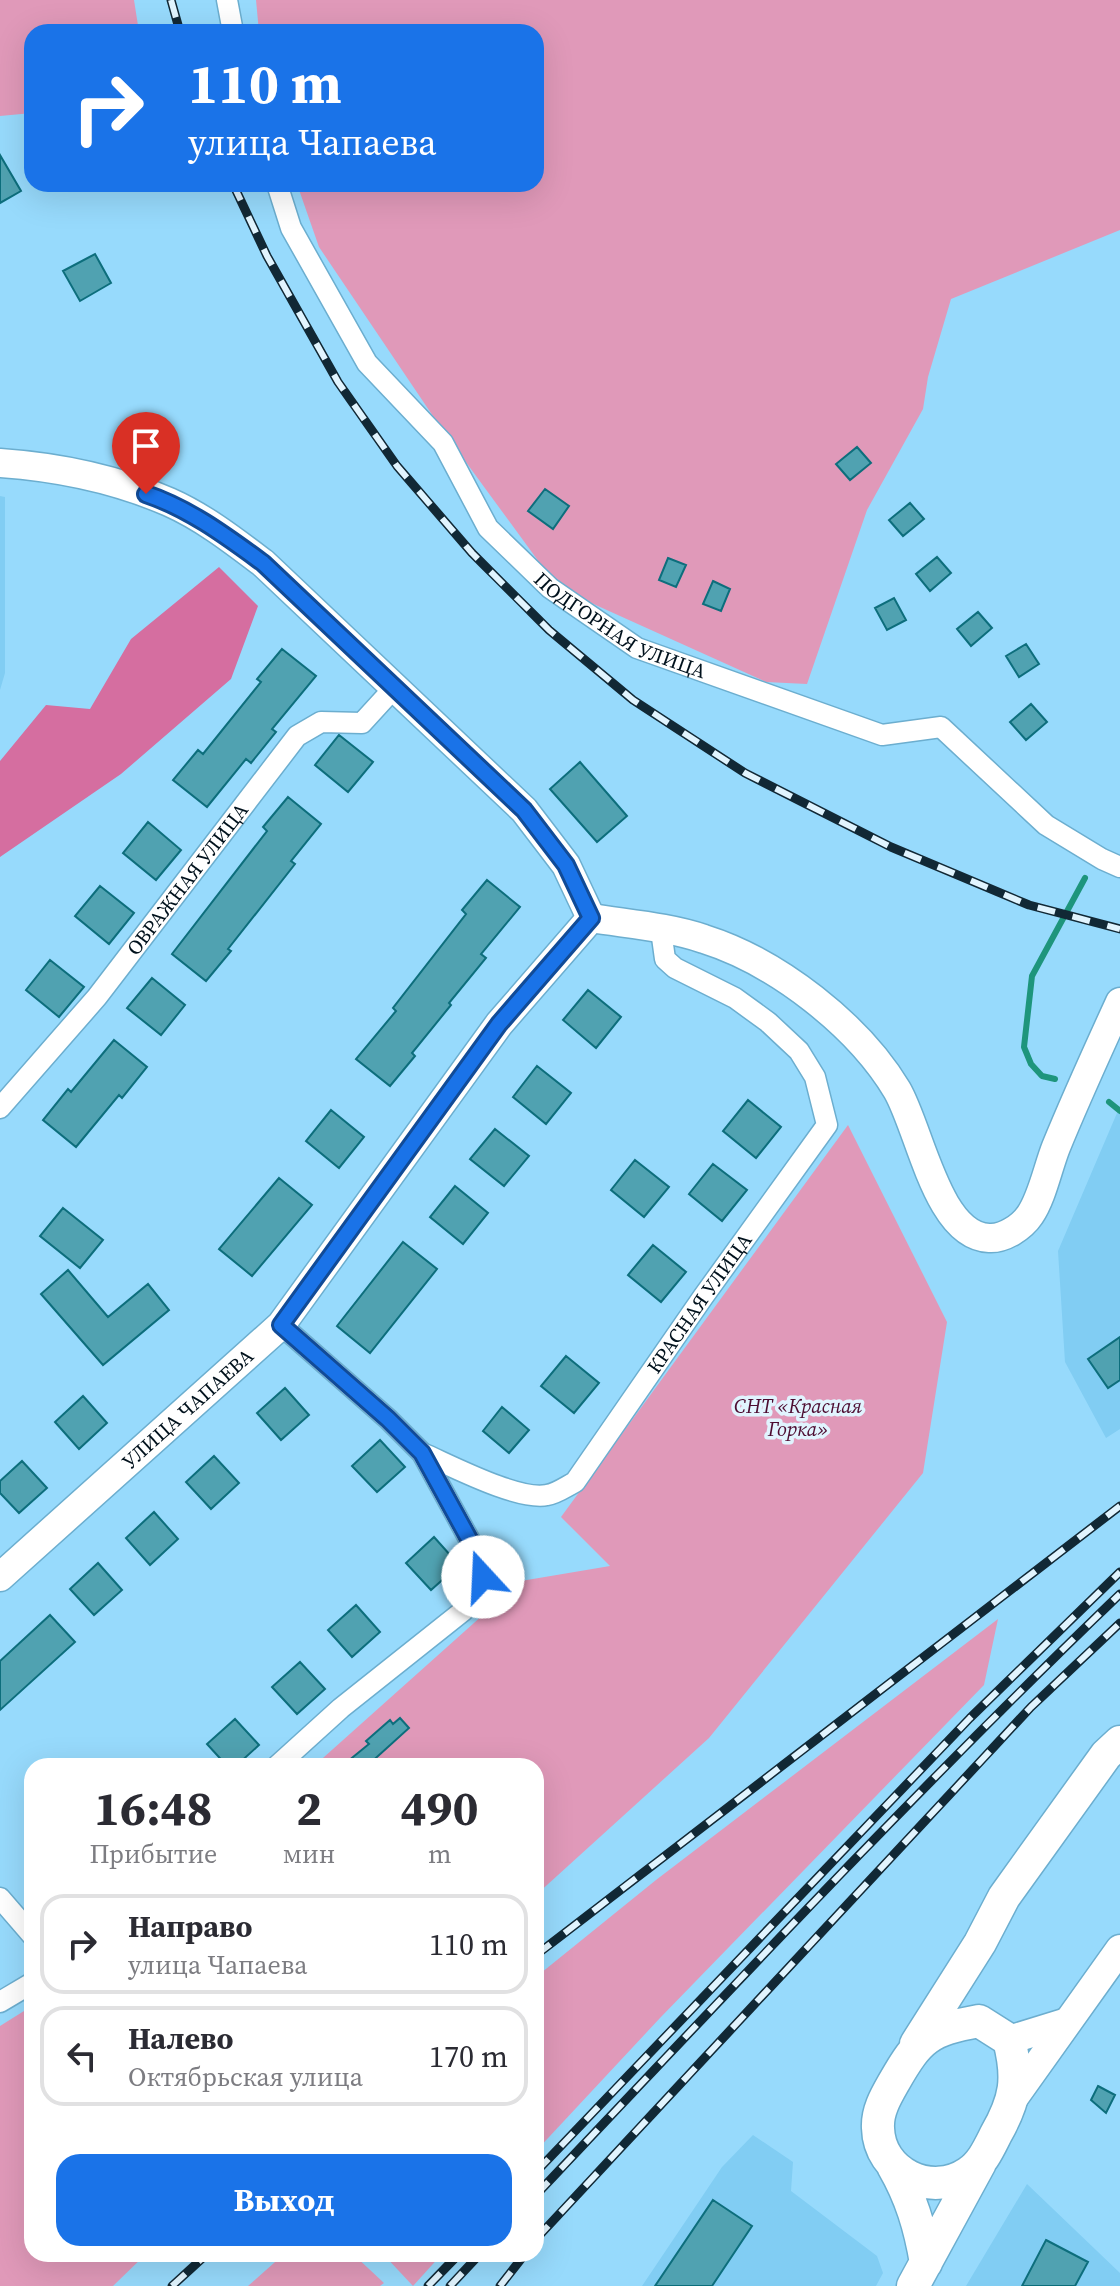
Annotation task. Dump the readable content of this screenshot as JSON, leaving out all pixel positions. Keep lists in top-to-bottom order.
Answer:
{
  "streets": {
    "street": [
      "ПОДГОРНАЯ УЛИЦА",
      "ОВРАЖНАЯ УЛИЦА",
      "КРАСНАЯ УЛИЦА",
      "УЛИЦА ЧАПАЕВА"
    ]
  },
  "parks": ["СНТ «Красная Горка»"],
  "page": {
    "turn": ["110 m", "улица Чапаева"],
    "eta": [
      "16:48",
      "Прибытие",
      "2",
      "мин",
      "490",
      "m"
    ],
    "list": [
      {
        "name": "Направо",
        "note": "улица Чапаева",
        "value": "110 m"
      },
      {
        "name": "Налево",
        "note": "Октябрьская улица",
        "value": "170 m"
      }
    ],
    "buttons": "Выход"
  }
}
